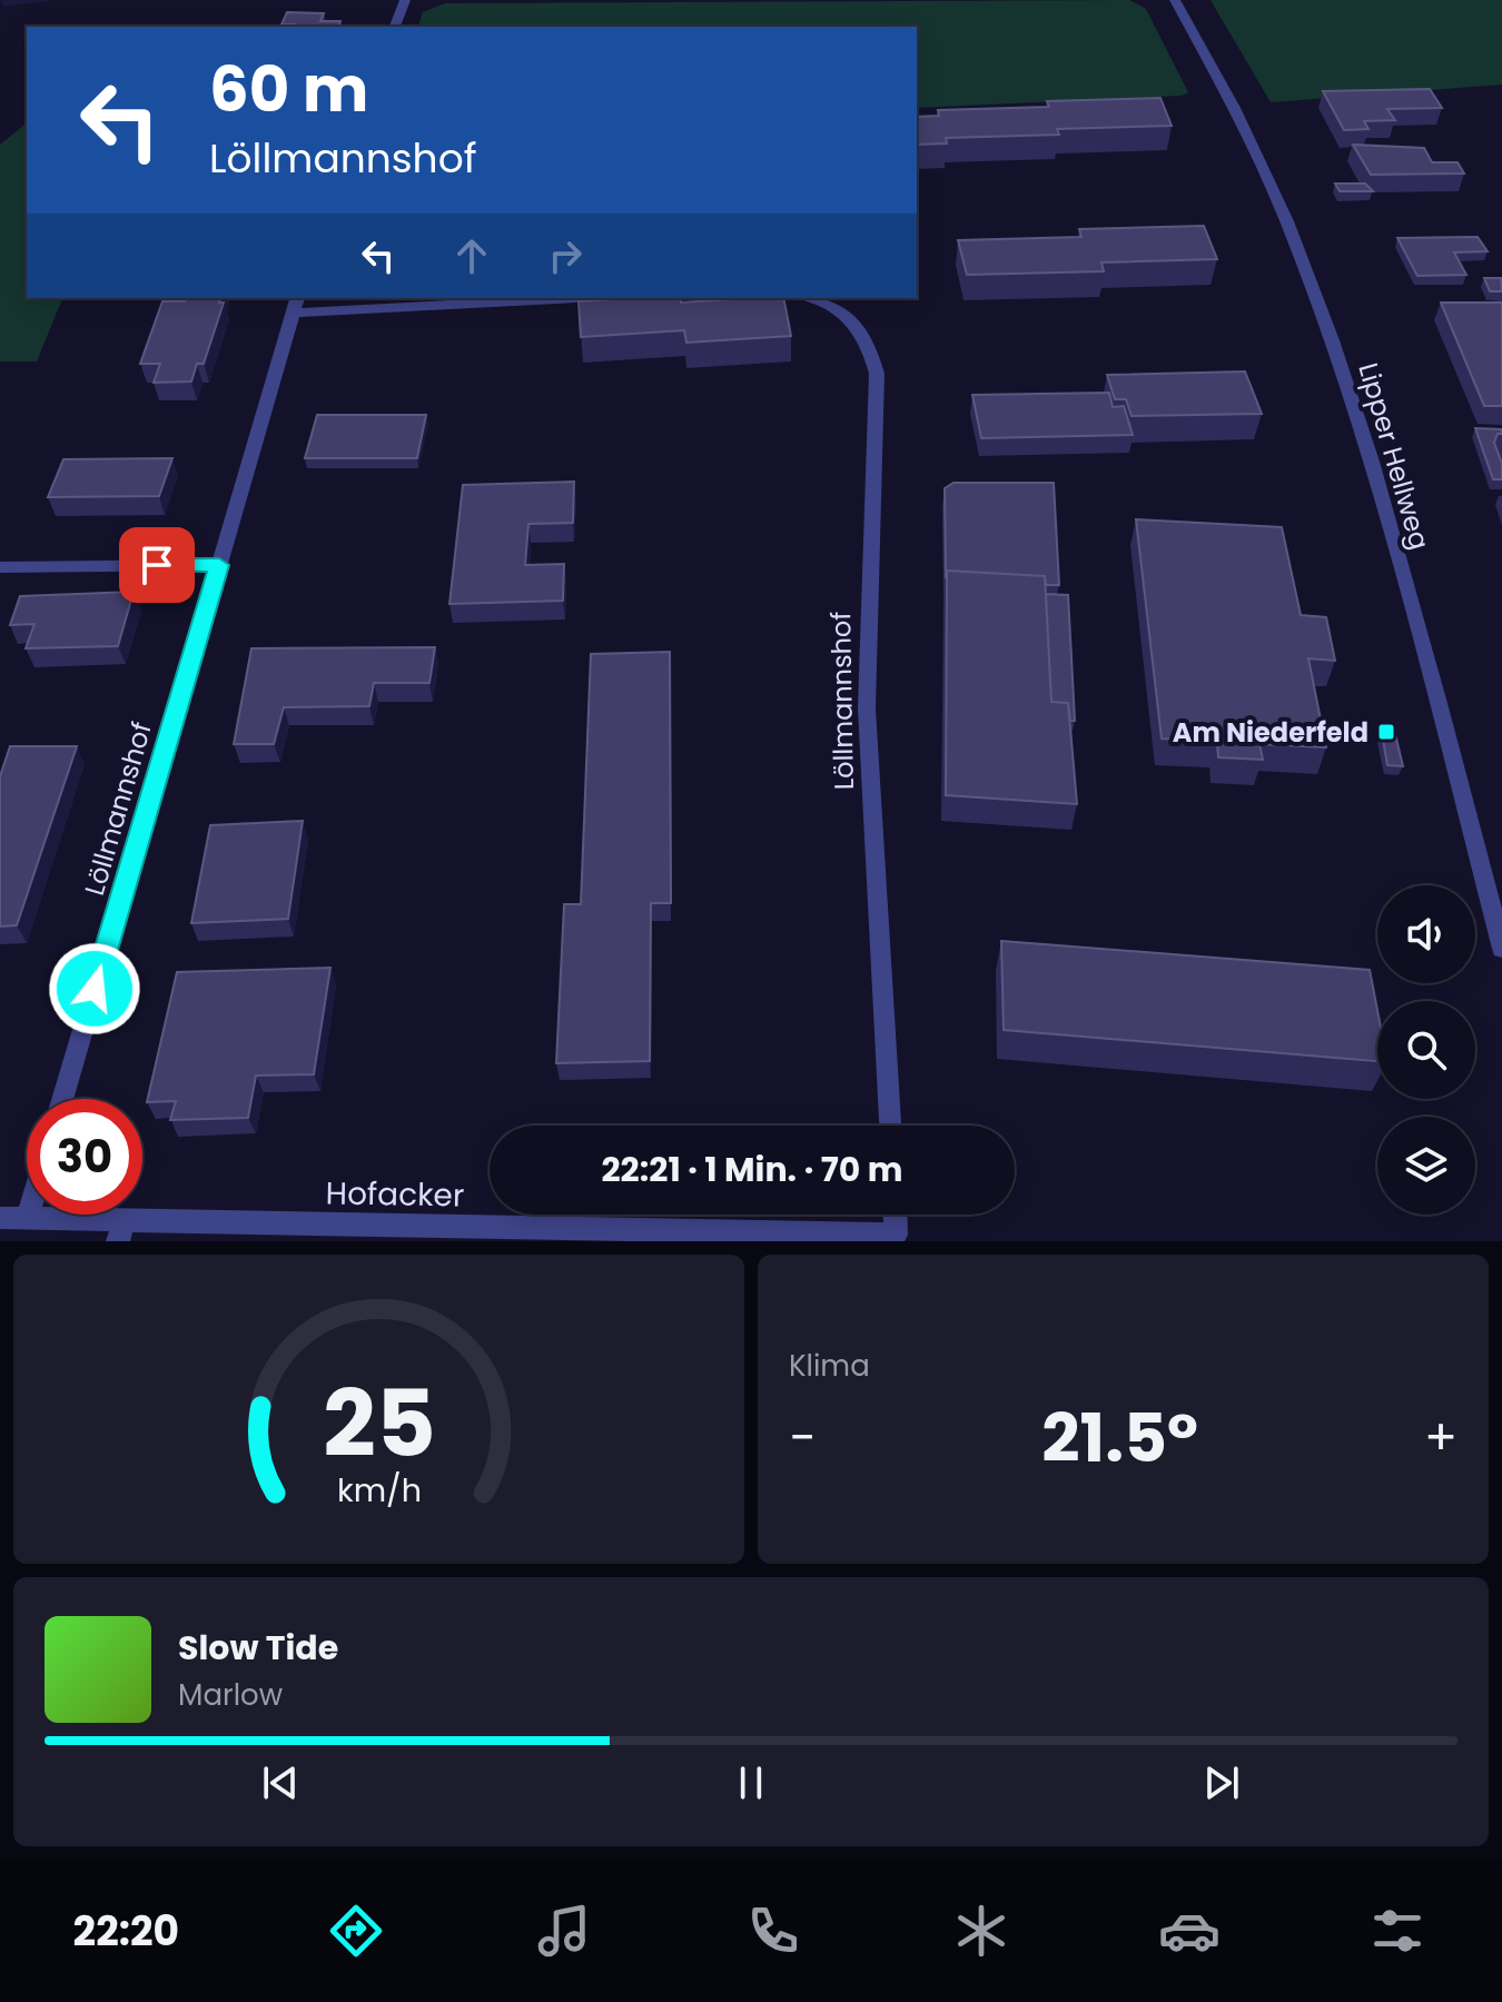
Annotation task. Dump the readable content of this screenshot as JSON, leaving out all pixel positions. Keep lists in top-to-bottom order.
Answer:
{
  "streets": {
    "street": ["Lipper Hellweg", "Löllmannshof", "Hofacker"]
  },
  "places": {
    "transit": ["Am Niederfeld"]
  },
  "page": {
    "turn": ["60 m", "Löllmannshof"],
    "limit": "30",
    "trip": "22:21 · 1 Min. · 70 m",
    "tile": "Klima",
    "heat": ["−", "21.5°", "+"],
    "song": ["Slow Tide", "Marlow"],
    "tabs": "22:20",
    "gauge": ["25", "km/h"]
  }
}
